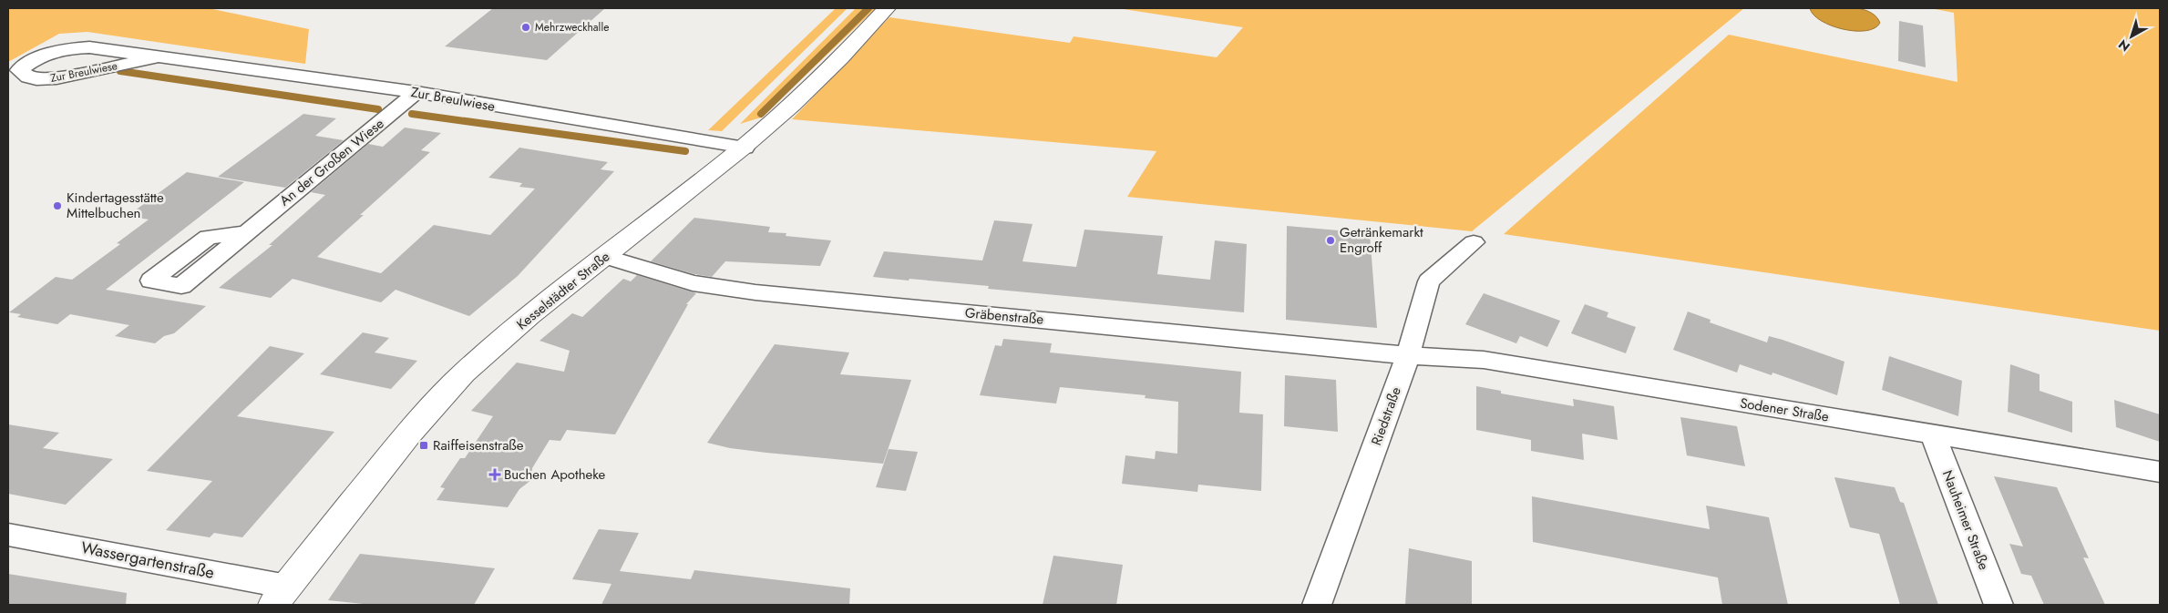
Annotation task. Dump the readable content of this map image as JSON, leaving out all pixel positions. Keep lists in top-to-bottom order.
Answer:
{
  "streets": {
    "main road": ["Kesselstädter Straße"],
    "street": [
      "Zur Breulwiese",
      "An der Großen Wiese",
      "Gräbenstraße",
      "Sodener Straße",
      "Riedstraße",
      "Nauheimer Straße",
      "Wassergartenstraße"
    ]
  },
  "crossings": [
    ["Zur Breulwiese", "An der Großen Wiese"],
    ["Zur Breulwiese", "Kesselstädter Straße"],
    ["Kesselstädter Straße", "Gräbenstraße"],
    ["Kesselstädter Straße", "Wassergartenstraße"],
    ["Gräbenstraße", "Sodener Straße"],
    ["Gräbenstraße", "Riedstraße"],
    ["Sodener Straße", "Riedstraße"],
    ["Sodener Straße", "Nauheimer Straße"]
  ],
  "places": {
    "other": ["Mehrzweckhalle", "Kindertagesstätte Mittelbuchen", "Getränkemarkt Engroff"],
    "transit": ["Raiffeisenstraße"],
    "health": ["Buchen Apotheke"]
  },
  "north": "bottom left"
}
